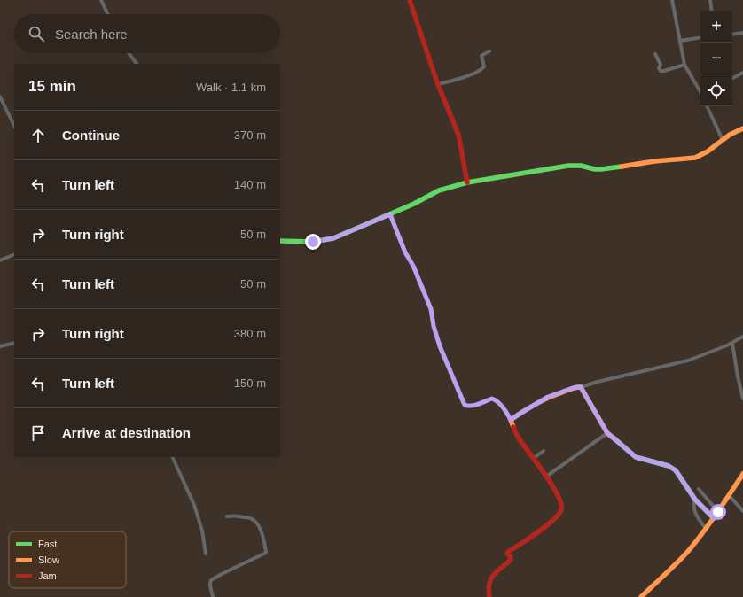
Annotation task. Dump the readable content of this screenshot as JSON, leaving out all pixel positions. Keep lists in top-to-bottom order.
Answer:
{
  "legend": ["Fast", "Slow", "Jam"],
  "page": {
    "map_buttons": ["+", "−"],
    "search": "Search here",
    "heading": ["15 min", "Walk · 1.1 km"],
    "list": [
      ["Continue", "370 m"],
      ["Turn left", "140 m"],
      ["Turn right", "50 m"],
      ["Turn left", "50 m"],
      ["Turn right", "380 m"],
      ["Turn left", "150 m"],
      "Arrive at destination"
    ]
  }
}
